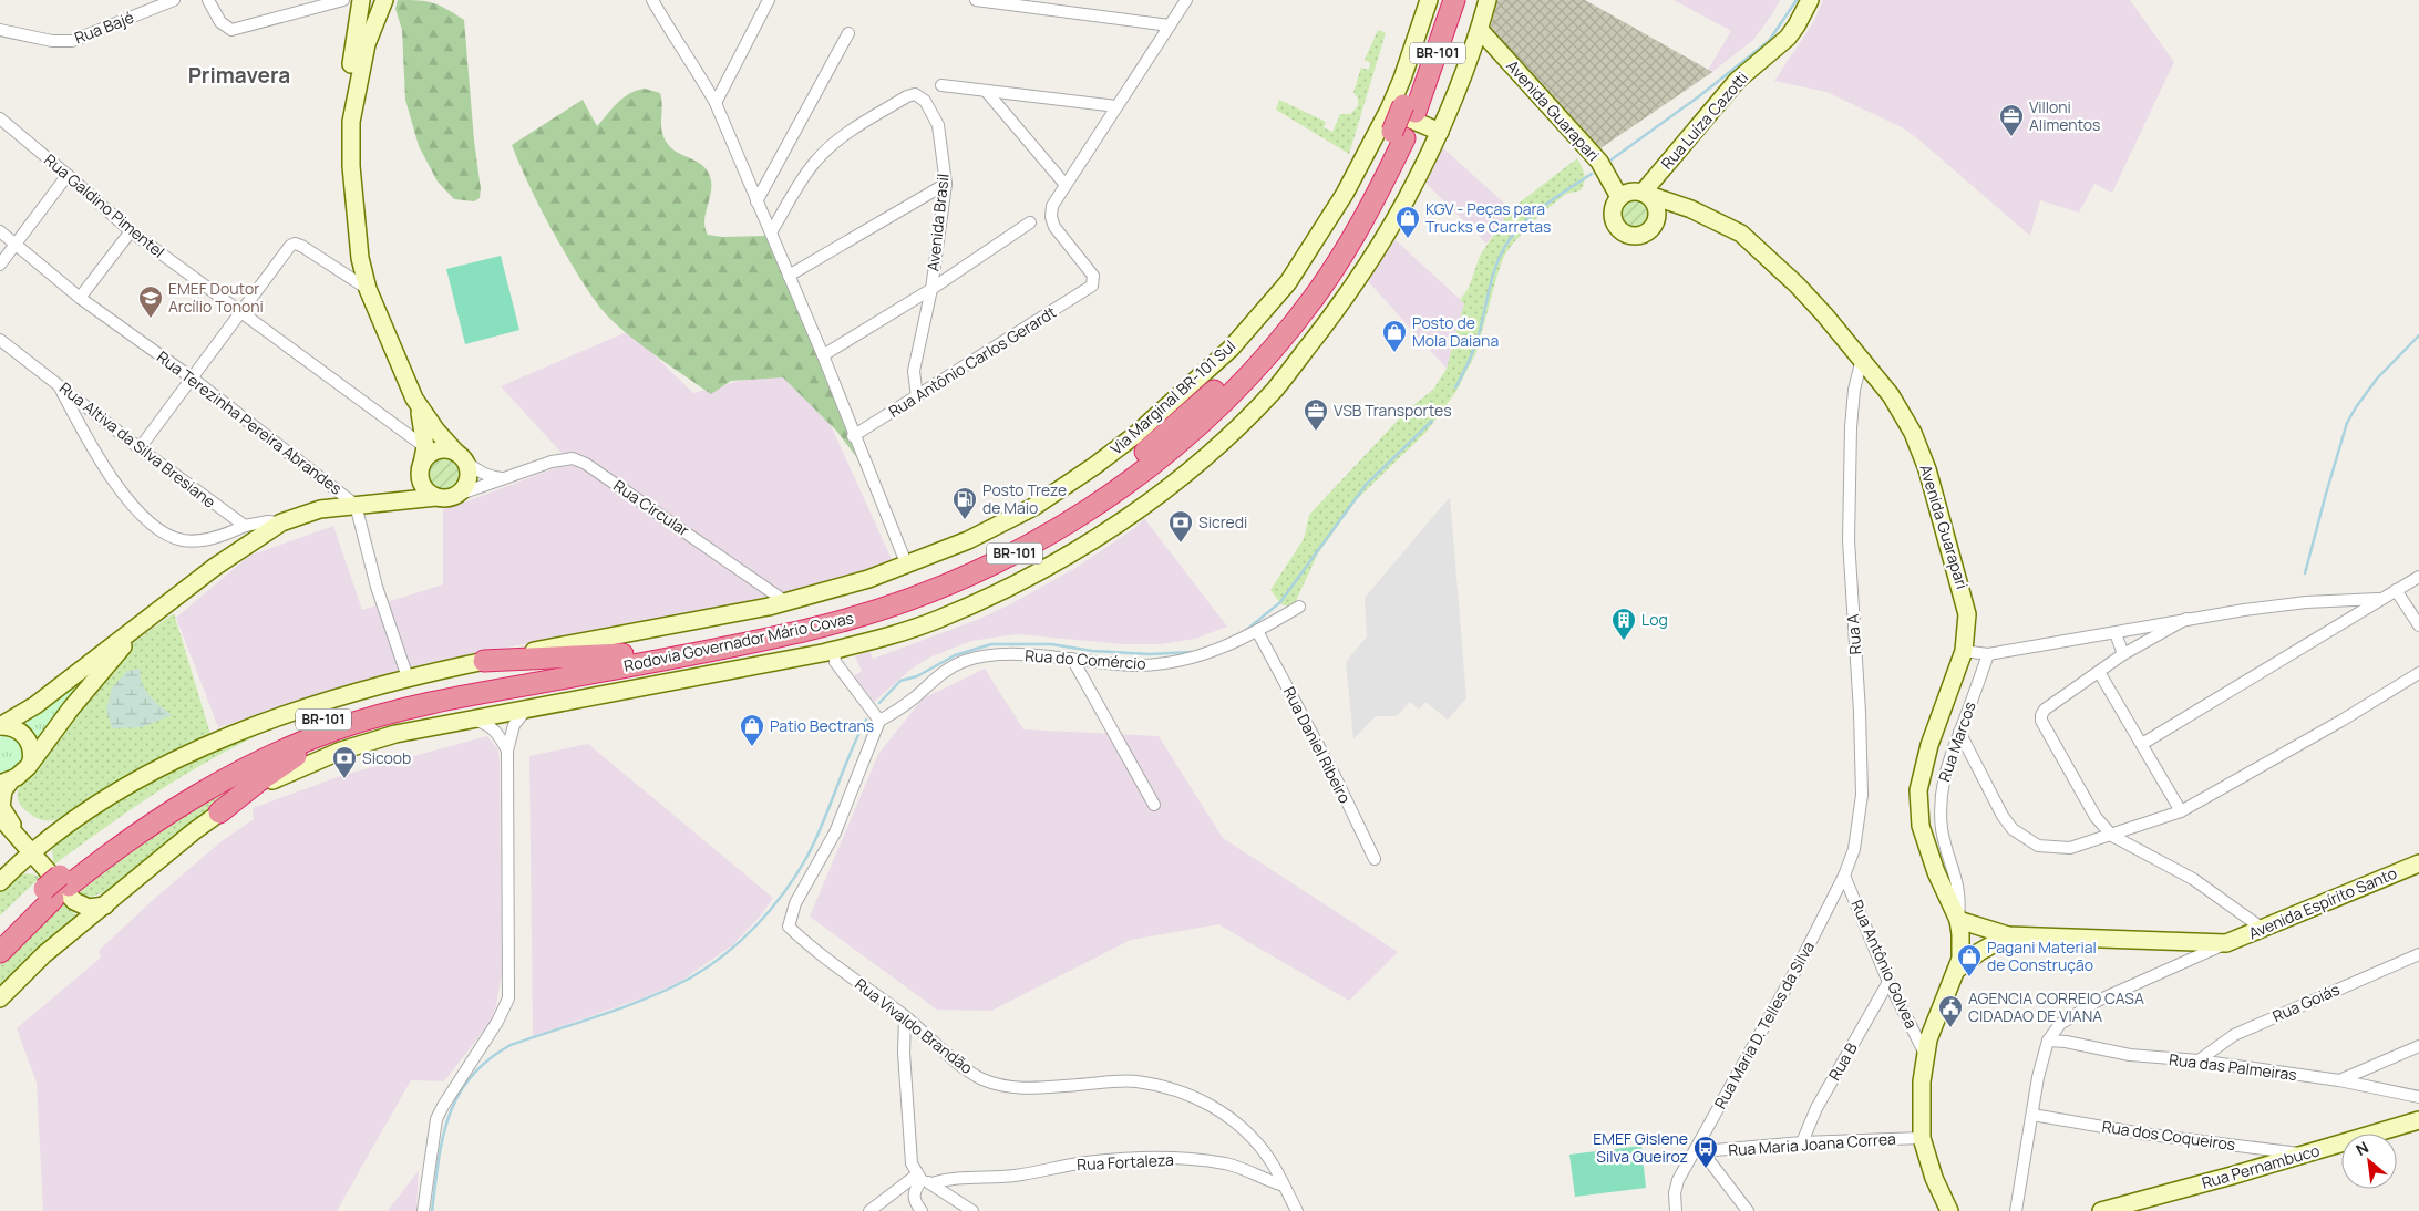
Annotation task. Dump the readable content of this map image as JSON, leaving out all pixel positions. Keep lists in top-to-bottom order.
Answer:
{
  "streets": {
    "highway": ["BR-101", "Rodovia Governador Mário Covas"],
    "street": [
      "Rua Bajé",
      "Avenida Guarapari",
      "Rua Luíza Cazotti",
      "Rua Galdino Pimentel",
      "Avenida Brasil",
      "Rua Antônio Carlos Gerardt",
      "Via Marginal BR-101 Sul",
      "Rua Terezinha Pereira Abrandes",
      "Rua Altiva da Silva Bresiane",
      "Rua Circular",
      "Rua A",
      "Rua do Comércio",
      "Rua Marcos",
      "Rua Daniel Ribeiro",
      "Avenida Espírito Santo",
      "Rua Antônio Golvea",
      "Rua Goiás",
      "Rua Maria D. Telles da Silva",
      "Rua Vivaldo Brandão",
      "Rua B",
      "Rua das Palmeiras",
      "Rua dos Coqueiros",
      "Rua Maria Joana Correa",
      "Rua Fortaleza",
      "Rua Pernambuco"
    ]
  },
  "crossings": [
    ["Avenida Guarapari", "Rua Luíza Cazotti"],
    ["Avenida Guarapari", "Rua A"],
    ["Avenida Guarapari", "Rua Marcos"],
    ["Avenida Guarapari", "Avenida Espírito Santo"],
    ["Rua Galdino Pimentel", "Rua Circular"],
    ["Avenida Brasil", "Rua Antônio Carlos Gerardt"],
    ["Via Marginal BR-101 Sul", "Rua Terezinha Pereira Abrandes"],
    ["Via Marginal BR-101 Sul", "Rua Circular"],
    ["Via Marginal BR-101 Sul", "Rodovia Governador Mário Covas"],
    ["Rua A", "Rua Antônio Golvea"],
    ["Rua A", "Rua Maria D. Telles da Silva"],
    ["Rua do Comércio", "Rua Daniel Ribeiro"],
    ["Rua do Comércio", "Rua Vivaldo Brandão"],
    ["Rua Marcos", "Avenida Espírito Santo"],
    ["Avenida Espírito Santo", "Rua das Palmeiras"],
    ["Avenida Espírito Santo", "Rua dos Coqueiros"],
    ["Rua Antônio Golvea", "Rua B"],
    ["Rua Goiás", "Rua das Palmeiras"],
    ["Rua Maria D. Telles da Silva", "Rua Maria Joana Correa"],
    ["Rua Vivaldo Brandão", "Rua Fortaleza"],
    ["Rua B", "Rua Maria Joana Correa"],
    ["Rua dos Coqueiros", "Rua Pernambuco"]
  ],
  "districts": ["Primavera"],
  "places": {
    "office": ["Villoni Alimentos", "VSB Transportes"],
    "shop": [
      "KGV - Peças para Trucks e Carretas",
      "Posto de Mola Daiana",
      "Patio Bectrans",
      "Pagani Material de Construção"
    ],
    "school or university": ["EMEF Doutor Arcílio Tononi"],
    "fuel station": ["Posto Treze de Maio"],
    "bank": ["Sicredi", "Sicoob"],
    "building": ["Log"],
    "public building": ["AGENCIA CORREIO CASA CIDADAO DE VIANA"],
    "bus stop": ["EMEF Gislene Silva Queiroz"]
  },
  "north": "top left"
}
